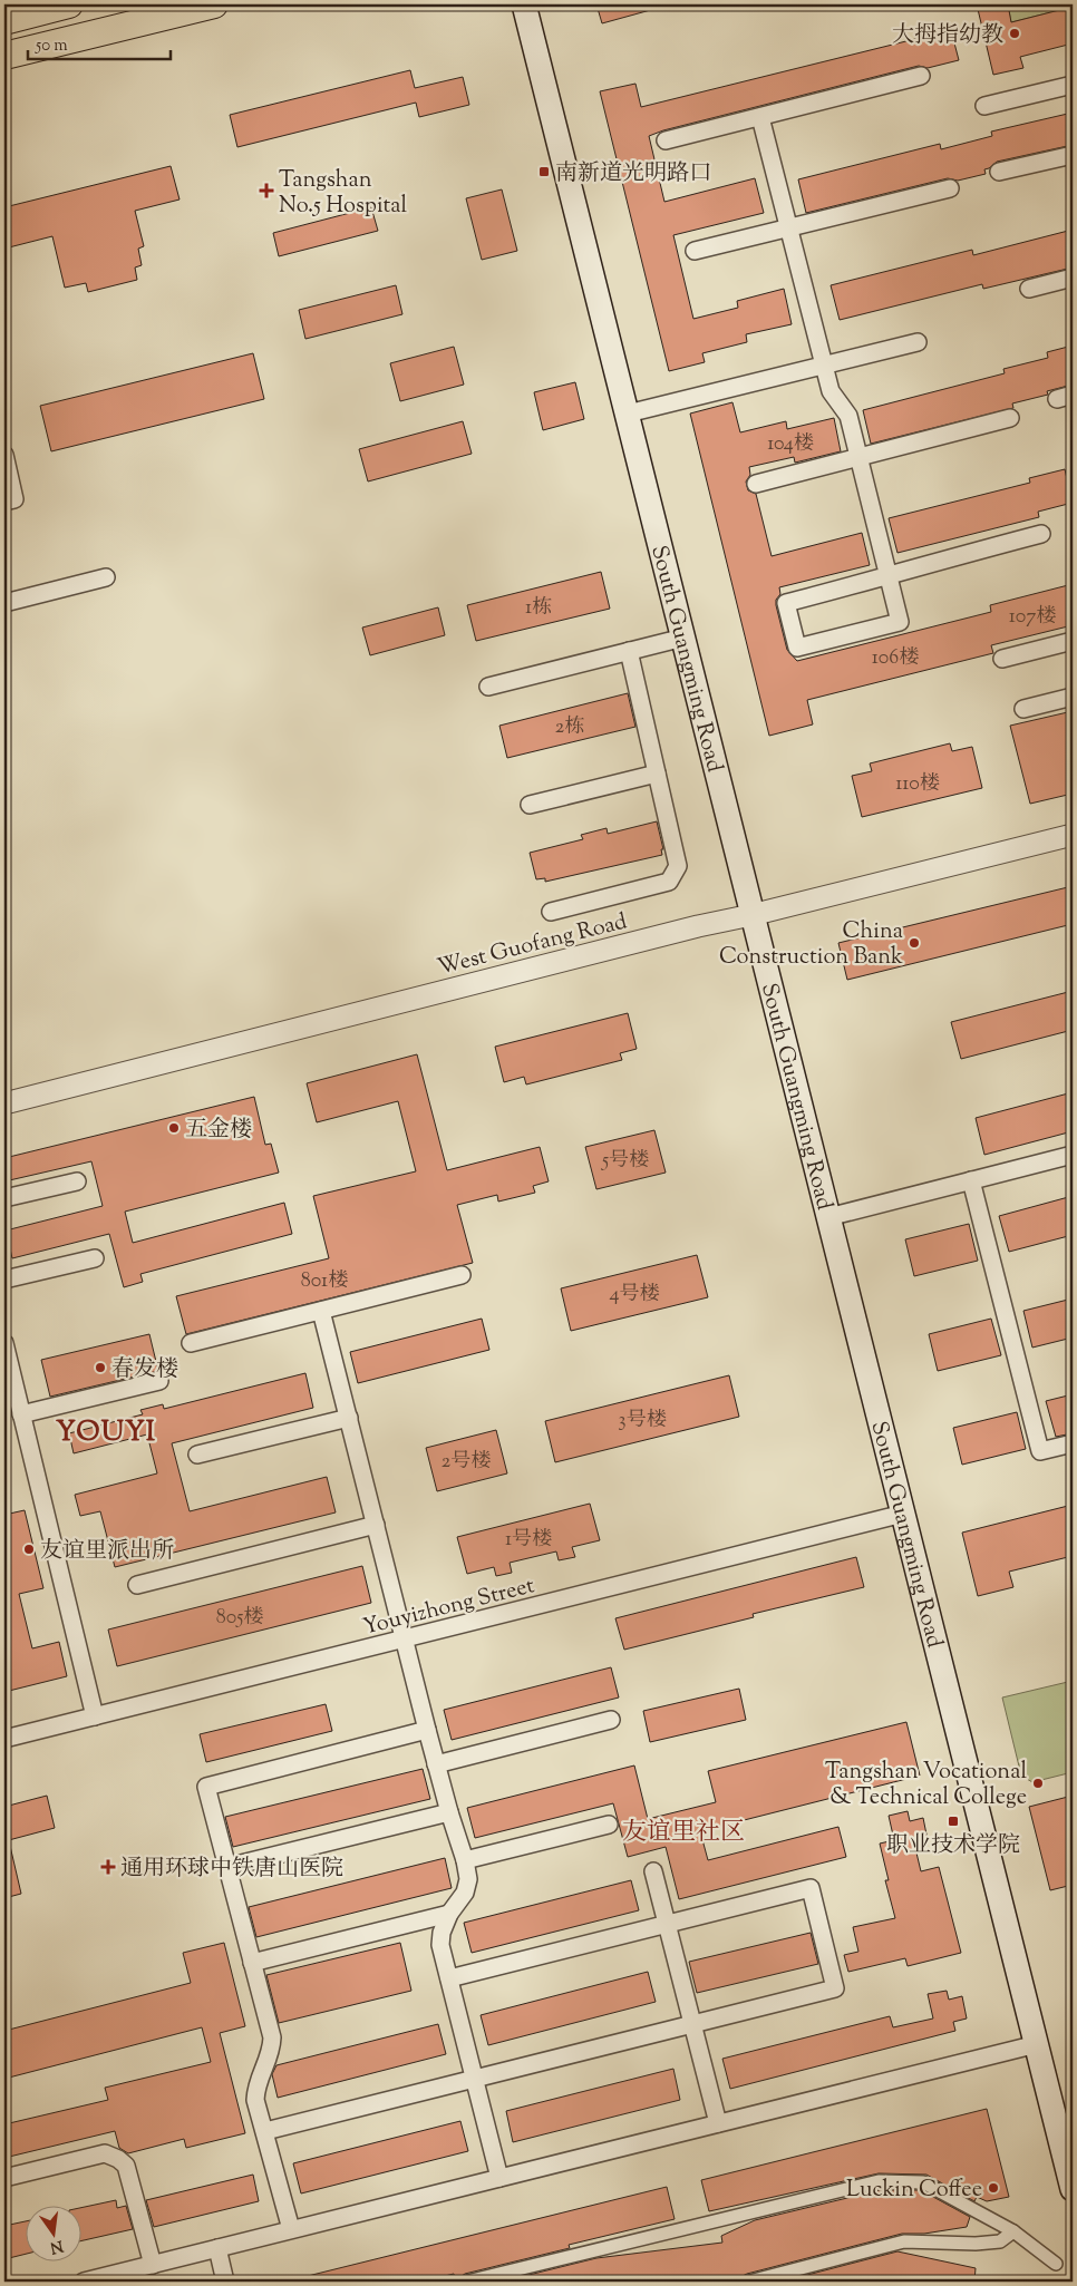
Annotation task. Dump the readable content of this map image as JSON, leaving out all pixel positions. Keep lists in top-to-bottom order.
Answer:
{
  "streets": {
    "main road": ["South Guangming Road"],
    "street": ["West Guofang Road", "Youyizhong Street"]
  },
  "crossings": [
    ["South Guangming Road", "West Guofang Road"],
    ["South Guangming Road", "Youyizhong Street"]
  ],
  "districts": ["YOUYI", "友谊里社区"],
  "places": {
    "other": [
      "大拇指幼教",
      "China Construction Bank",
      "五金楼",
      "春发楼",
      "友谊里派出所",
      "Tangshan Vocational & Technical College",
      "Luckin Coffee"
    ],
    "transit": ["南新道光明路口", "职业技术学院"],
    "health": ["Tangshan No.5 Hospital", "通用环球中铁唐山医院"]
  },
  "house_numbers": [
    "104楼",
    "1栋",
    "107楼",
    "106楼",
    "2栋",
    "110楼",
    "5号楼",
    "801楼",
    "4号楼",
    "3号楼",
    "2号楼",
    "1号楼",
    "805楼"
  ],
  "scale_bar": "50 m",
  "north": "bottom"
}
